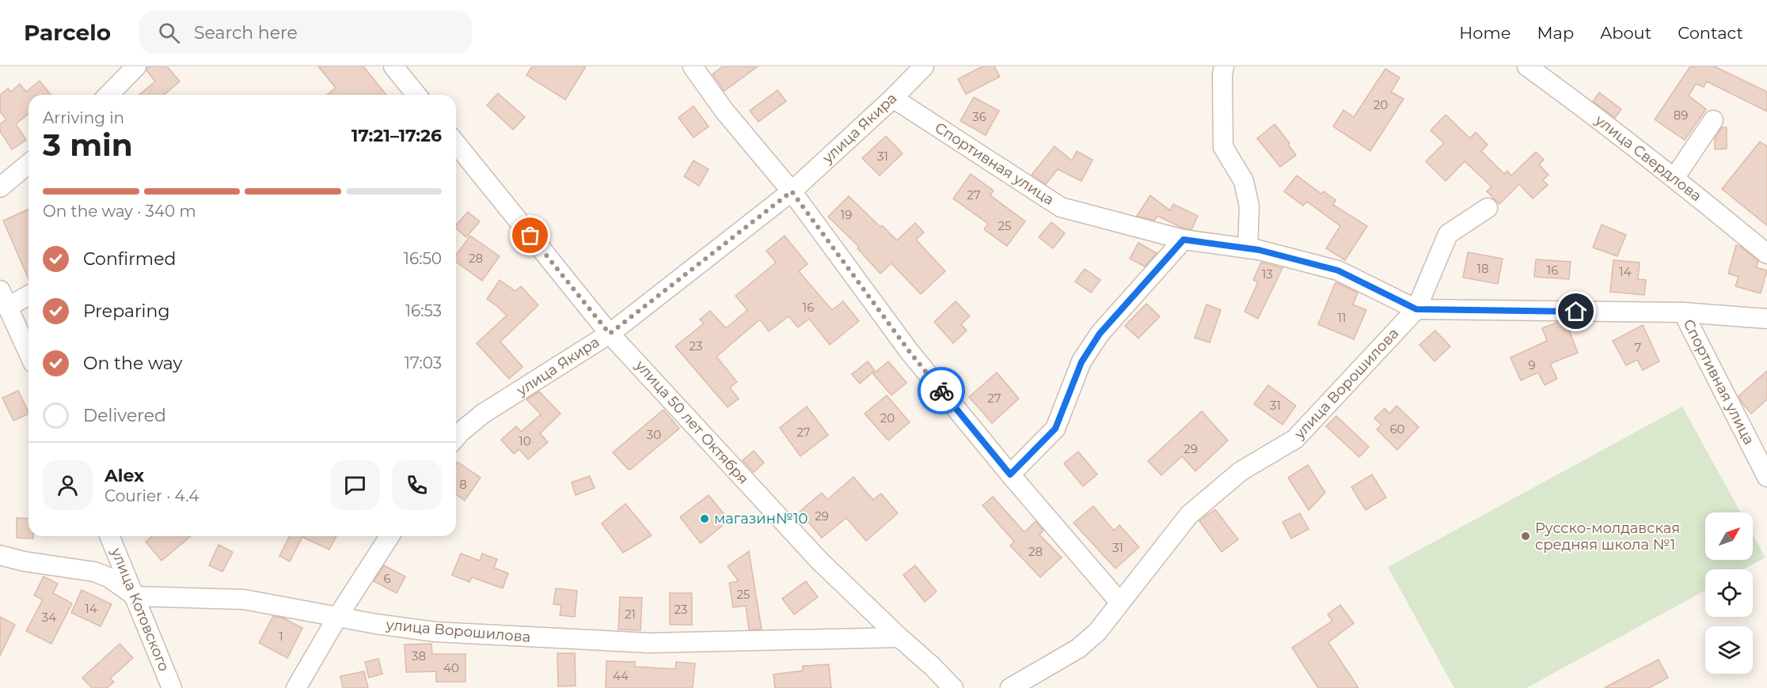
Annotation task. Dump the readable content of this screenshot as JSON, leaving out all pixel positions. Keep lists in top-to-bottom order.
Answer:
{
  "streets": {
    "street": [
      "улица Якира",
      "улица Свердлова",
      "Спортивная улица",
      "улица Ворошилова",
      "улица 50 лет Октября",
      "улица Котовского"
    ]
  },
  "crossings": [
    ["улица Якира", "Спортивная улица"],
    ["улица Якира", "улица 50 лет Октября"],
    ["Спортивная улица", "улица Ворошилова"],
    ["улица Ворошилова", "улица 50 лет Октября"],
    ["улица Ворошилова", "улица Котовского"]
  ],
  "places": ["магазин№10", "Русско-молдавская средняя школа №1"],
  "house_numbers": [
    "20",
    "89",
    "36",
    "31",
    "27",
    "19",
    "25",
    "28",
    "18",
    "16",
    "14",
    "13",
    "16",
    "11",
    "23",
    "7",
    "9",
    "27",
    "31",
    "20",
    "60",
    "27",
    "30",
    "10",
    "29",
    "8",
    "29",
    "31",
    "28",
    "6",
    "25",
    "14",
    "23",
    "21",
    "34",
    "1",
    "38",
    "40",
    "44"
  ],
  "north": "top right",
  "page": {
    "header": "Parcelo",
    "search": "Search here",
    "nav": [
      "Home",
      "Map",
      "About",
      "Contact"
    ],
    "heading": ["3 min", "Arriving in", "17:21–17:26"],
    "panel": ["Alex", "Courier · 4.4"],
    "bar": "On the way · 340 m",
    "list": [
      ["Confirmed", "16:50"],
      ["Preparing", "16:53"],
      ["On the way", "17:03"],
      "Delivered"
    ]
  }
}
